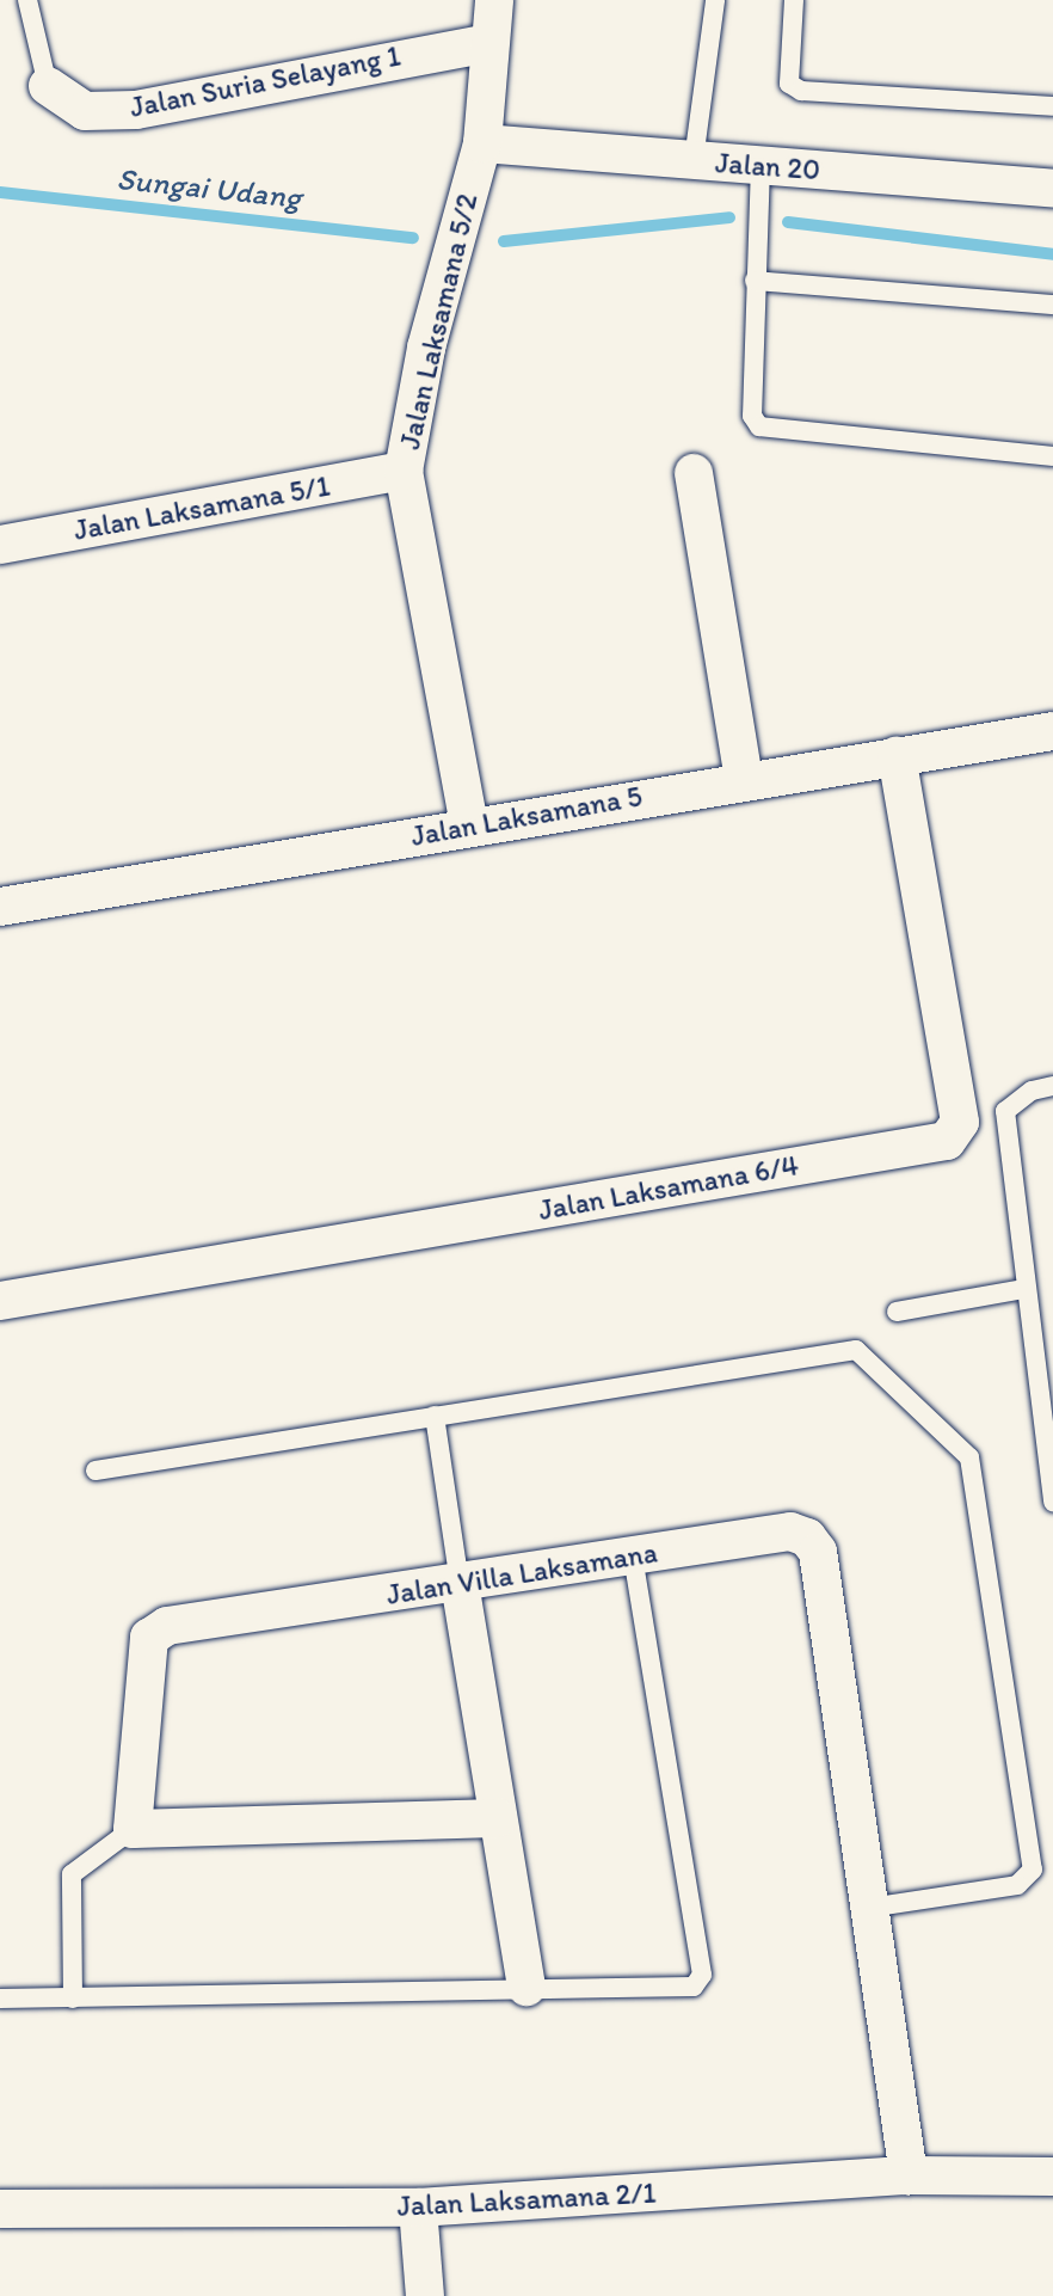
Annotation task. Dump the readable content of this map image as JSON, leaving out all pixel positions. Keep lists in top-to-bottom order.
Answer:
{
  "streets": {
    "street": [
      "Jalan Suria Selayang 1",
      "Jalan 20",
      "Jalan Laksamana 5/2",
      "Jalan Laksamana 5/1",
      "Jalan Laksamana 5",
      "Jalan Laksamana 6/4",
      "Jalan Villa Laksamana",
      "Jalan Laksamana 2/1"
    ]
  },
  "crossings": [
    ["Jalan Suria Selayang 1", "Jalan Laksamana 5/2"],
    ["Jalan 20", "Jalan Laksamana 5/2"],
    ["Jalan Laksamana 5/2", "Jalan Laksamana 5/1"],
    ["Jalan Laksamana 5/2", "Jalan Laksamana 5"],
    ["Jalan Laksamana 5", "Jalan Laksamana 6/4"],
    ["Jalan Villa Laksamana", "Jalan Laksamana 2/1"]
  ],
  "water": ["Sungai Udang"]
}
